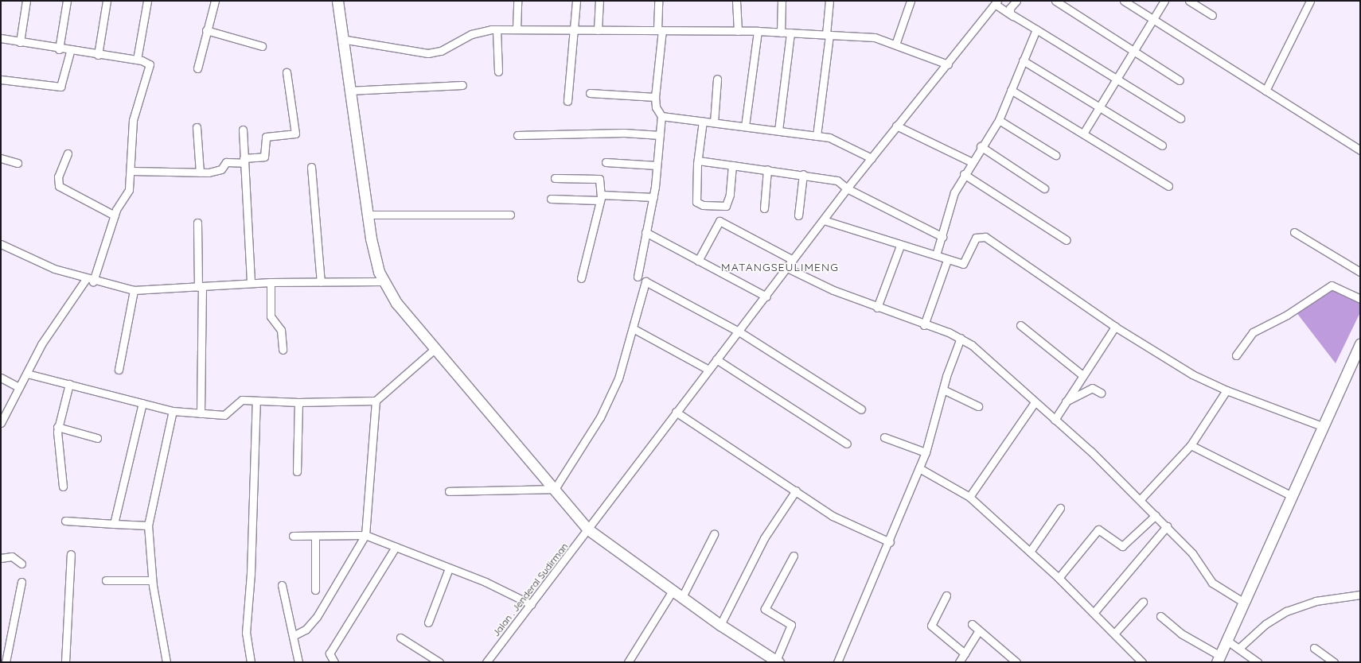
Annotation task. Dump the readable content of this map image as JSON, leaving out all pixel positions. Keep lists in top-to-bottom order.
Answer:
{
  "streets": {
    "street": ["Jalan . Jenderal Sudirman"]
  },
  "districts": ["MATANGSEULIMENG"]
}
